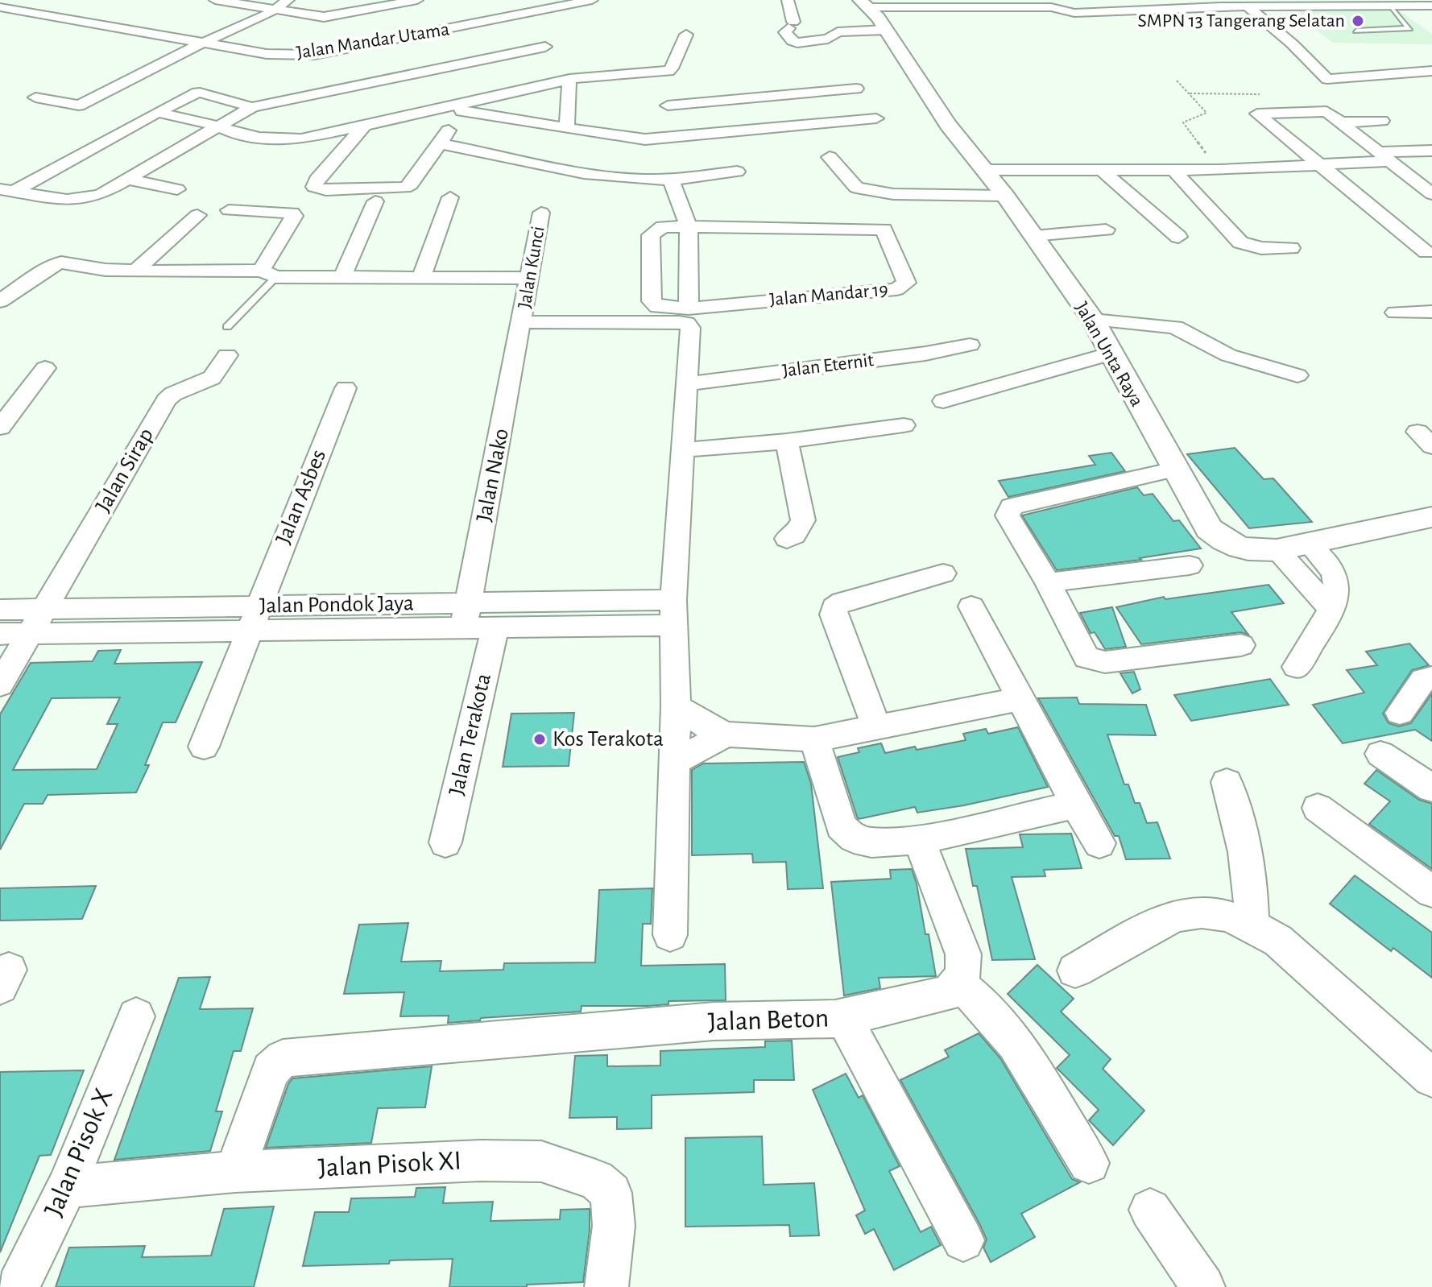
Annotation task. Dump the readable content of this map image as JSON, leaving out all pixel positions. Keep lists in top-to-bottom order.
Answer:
{
  "streets": {
    "street": [
      "Jalan Mandar Utama",
      "Jalan Kunci",
      "Jalan Mandar 19",
      "Jalan Unta Raya",
      "Jalan Eternit",
      "Jalan Sirap",
      "Jalan Nako",
      "Jalan Asbes",
      "Jalan Pondok Jaya",
      "Jalan Terakota",
      "Jalan Beton",
      "Jalan Pisok X",
      "Jalan Pisok XI"
    ]
  },
  "crossings": [
    ["Jalan Kunci", "Jalan Nako"],
    ["Jalan Sirap", "Jalan Pondok Jaya"],
    ["Jalan Nako", "Jalan Pondok Jaya"],
    ["Jalan Asbes", "Jalan Pondok Jaya"],
    ["Jalan Pondok Jaya", "Jalan Terakota"],
    ["Jalan Beton", "Jalan Pisok XI"],
    ["Jalan Pisok X", "Jalan Pisok XI"]
  ],
  "places": ["SMPN 13 Tangerang Selatan", "Kos Terakota"]
}
